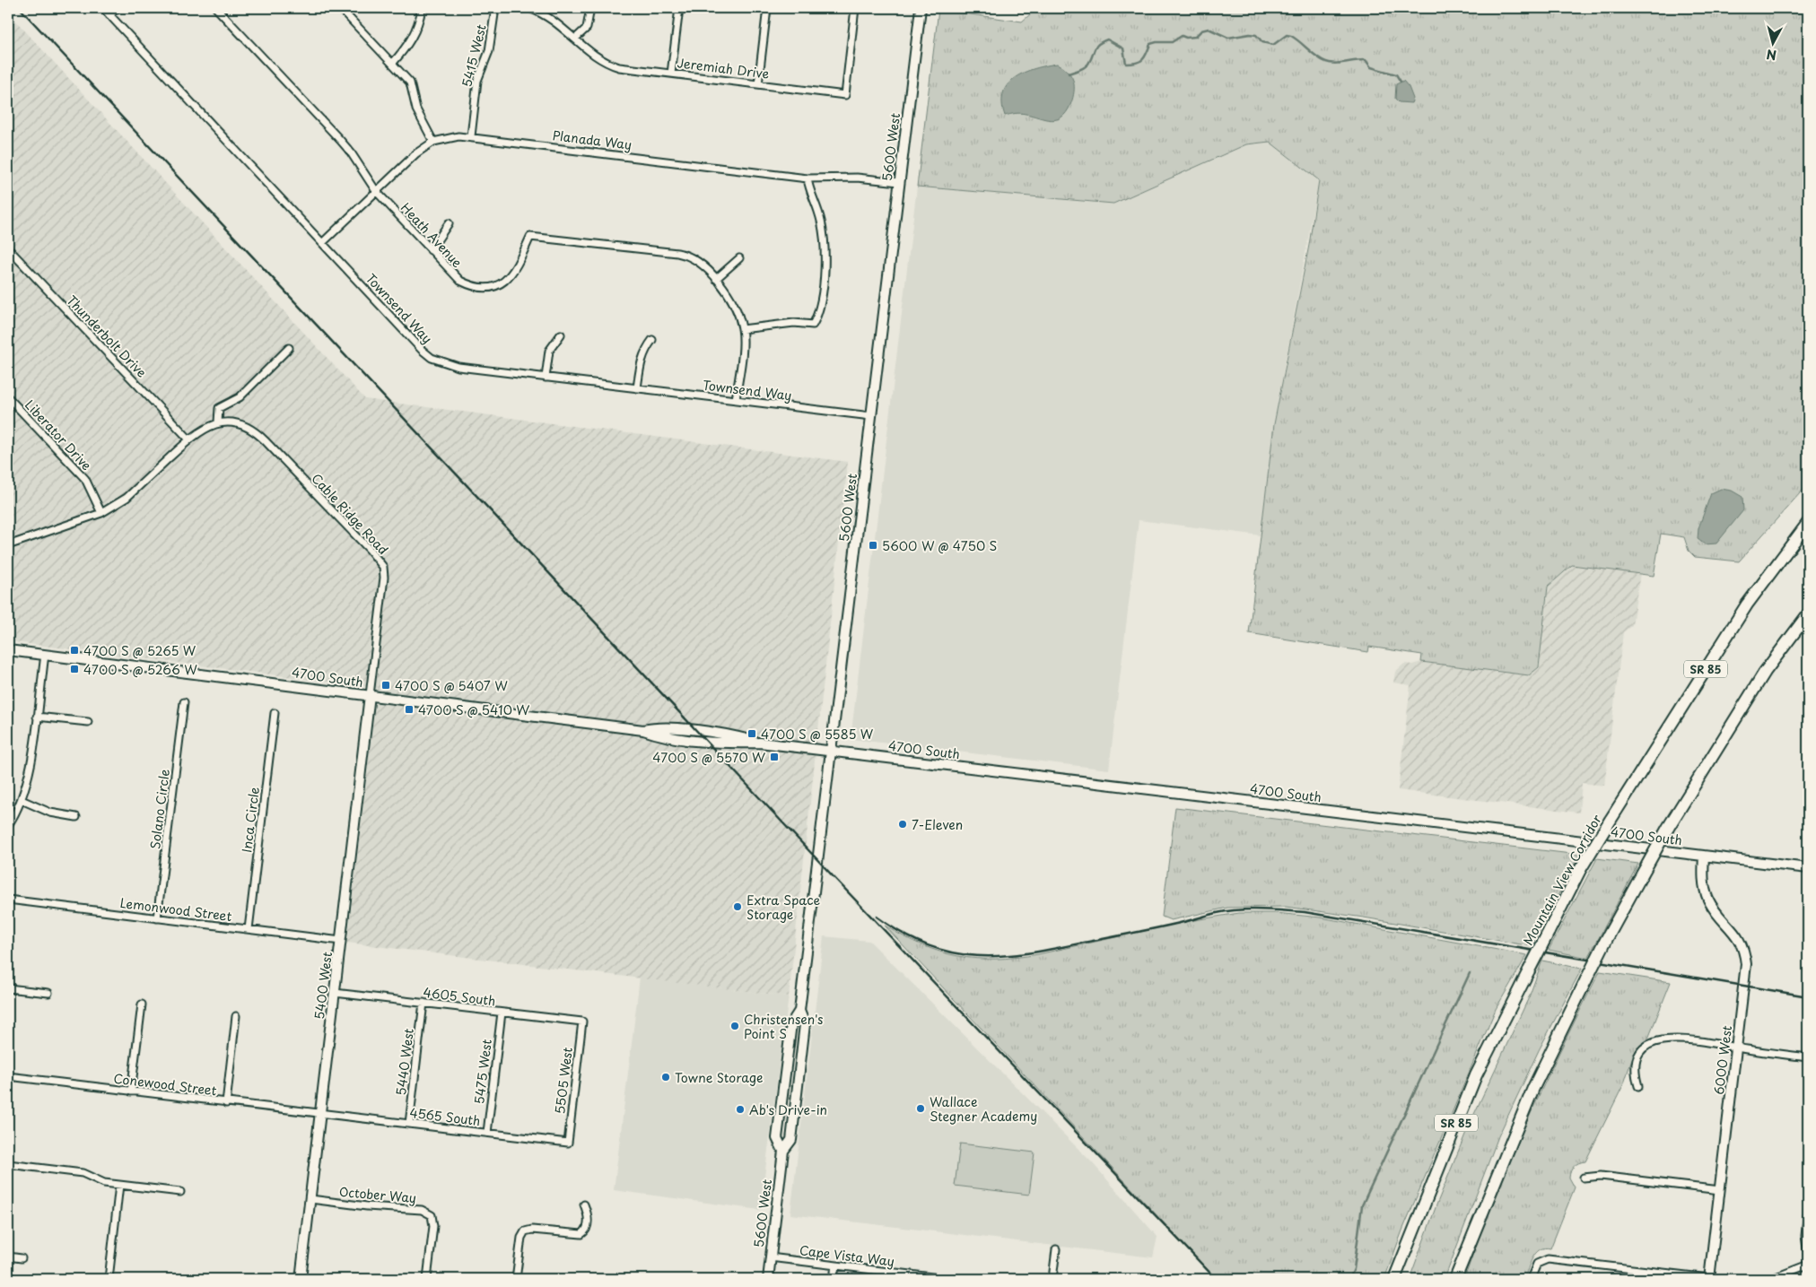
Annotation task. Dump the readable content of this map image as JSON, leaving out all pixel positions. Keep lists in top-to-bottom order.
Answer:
{
  "streets": {
    "highway": ["SR 85", "Mountain View Corridor"],
    "main road": [
      "5600 West",
      "4700 South",
      "5400 West",
      "6000 West"
    ],
    "street": [
      "5415 West",
      "Jeremiah Drive",
      "Planada Way",
      "Heath Avenue",
      "Townsend Way",
      "Thunderbolt Drive",
      "Liberator Drive",
      "Cable Ridge Road",
      "Solano Circle",
      "Inca Circle",
      "Lemonwood Street",
      "4605 South",
      "5440 West",
      "5475 West",
      "5505 West",
      "Conewood Street",
      "4565 South",
      "October Way",
      "Cape Vista Way"
    ]
  },
  "crossings": [
    ["5415 West", "Planada Way"],
    ["Planada Way", "5600 West"],
    ["Planada Way", "Heath Avenue"],
    ["Planada Way", "Townsend Way"],
    ["5600 West", "Townsend Way"],
    ["5600 West", "4700 South"],
    ["5600 West", "Cape Vista Way"],
    ["Heath Avenue", "Townsend Way"],
    ["Cable Ridge Road", "4700 South"],
    ["Cable Ridge Road", "5400 West"],
    ["4700 South", "5400 West"],
    ["4700 South", "6000 West"],
    ["Solano Circle", "Lemonwood Street"],
    ["Inca Circle", "Lemonwood Street"],
    ["Lemonwood Street", "5400 West"],
    ["5400 West", "4605 South"],
    ["5400 West", "Conewood Street"],
    ["5400 West", "4565 South"],
    ["5400 West", "October Way"],
    ["4605 South", "5440 West"],
    ["4605 South", "5475 West"],
    ["4605 South", "5505 West"],
    ["5440 West", "4565 South"],
    ["5475 West", "4565 South"],
    ["5505 West", "4565 South"],
    ["Conewood Street", "4565 South"]
  ],
  "places": {
    "transit": [
      "5600 W @ 4750 S",
      "4700 S @ 5265 W",
      "4700 S @ 5266 W",
      "4700 S @ 5407 W",
      "4700 S @ 5410 W",
      "4700 S @ 5585 W",
      "4700 S @ 5570 W"
    ],
    "other": [
      "7-Eleven",
      "Extra Space Storage",
      "Christensen's Point S",
      "Towne Storage",
      "Wallace Stegner Academy",
      "Ab's Drive-in"
    ]
  },
  "north": "bottom"
}
